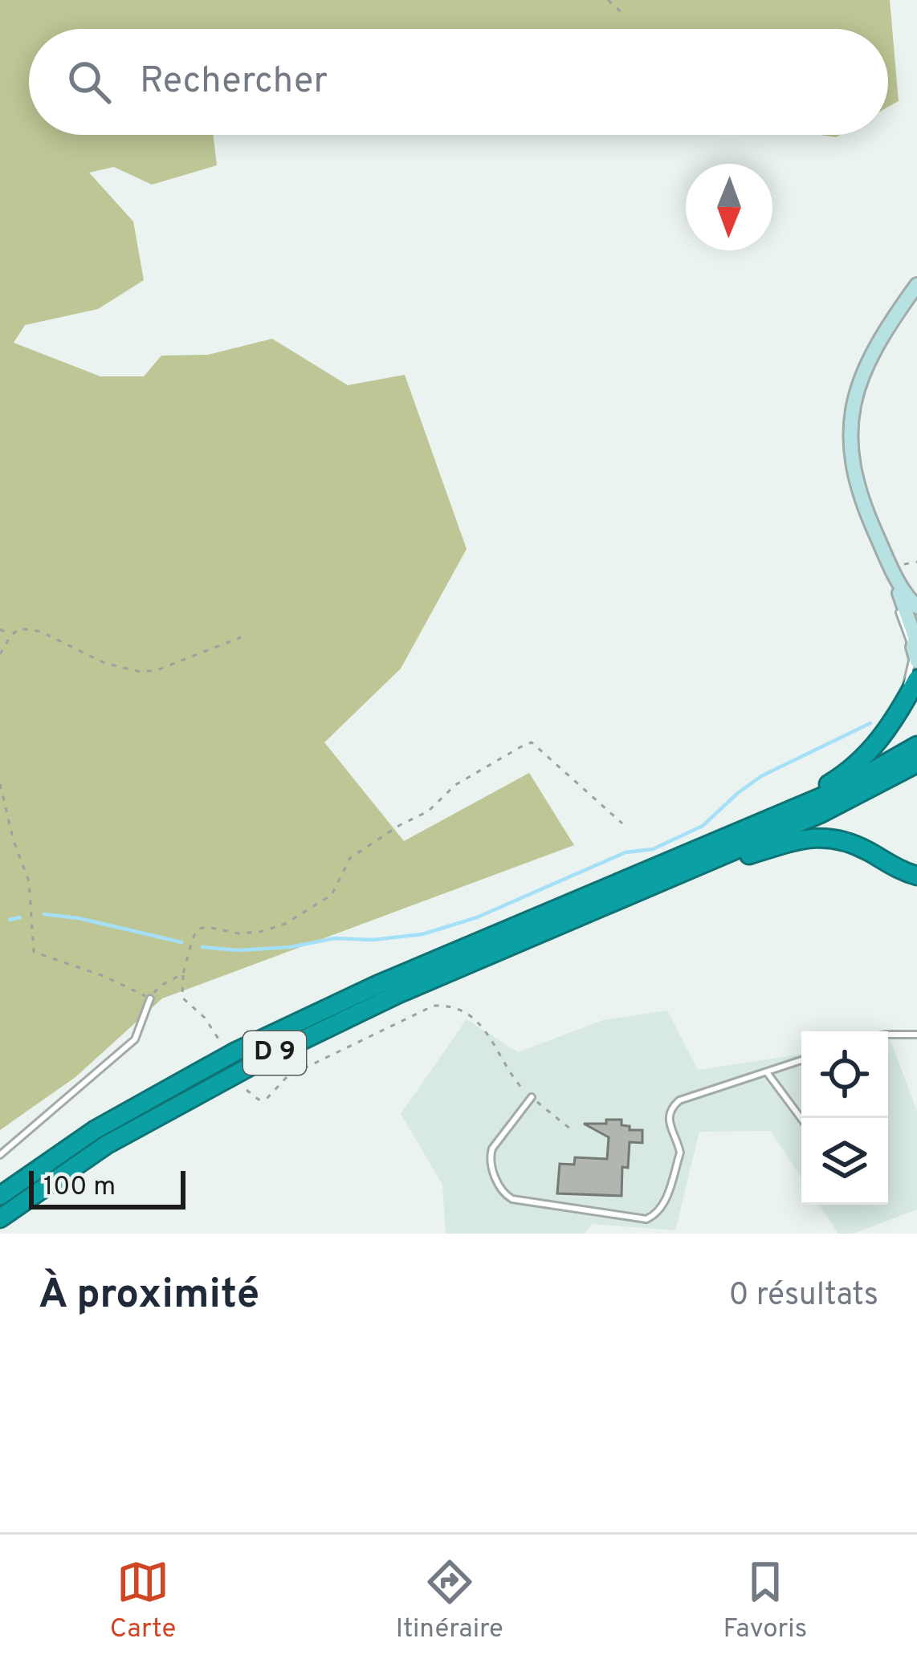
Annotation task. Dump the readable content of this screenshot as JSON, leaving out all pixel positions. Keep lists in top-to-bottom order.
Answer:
{
  "streets": {
    "highway": ["D 9"]
  },
  "scale_bar": "100 m",
  "north": "bottom",
  "page": {
    "search": "Rechercher",
    "scale": "100 m",
    "heading": ["À proximité", "0 résultats"],
    "nav": ["Carte", "Itinéraire", "Favoris"]
  }
}
